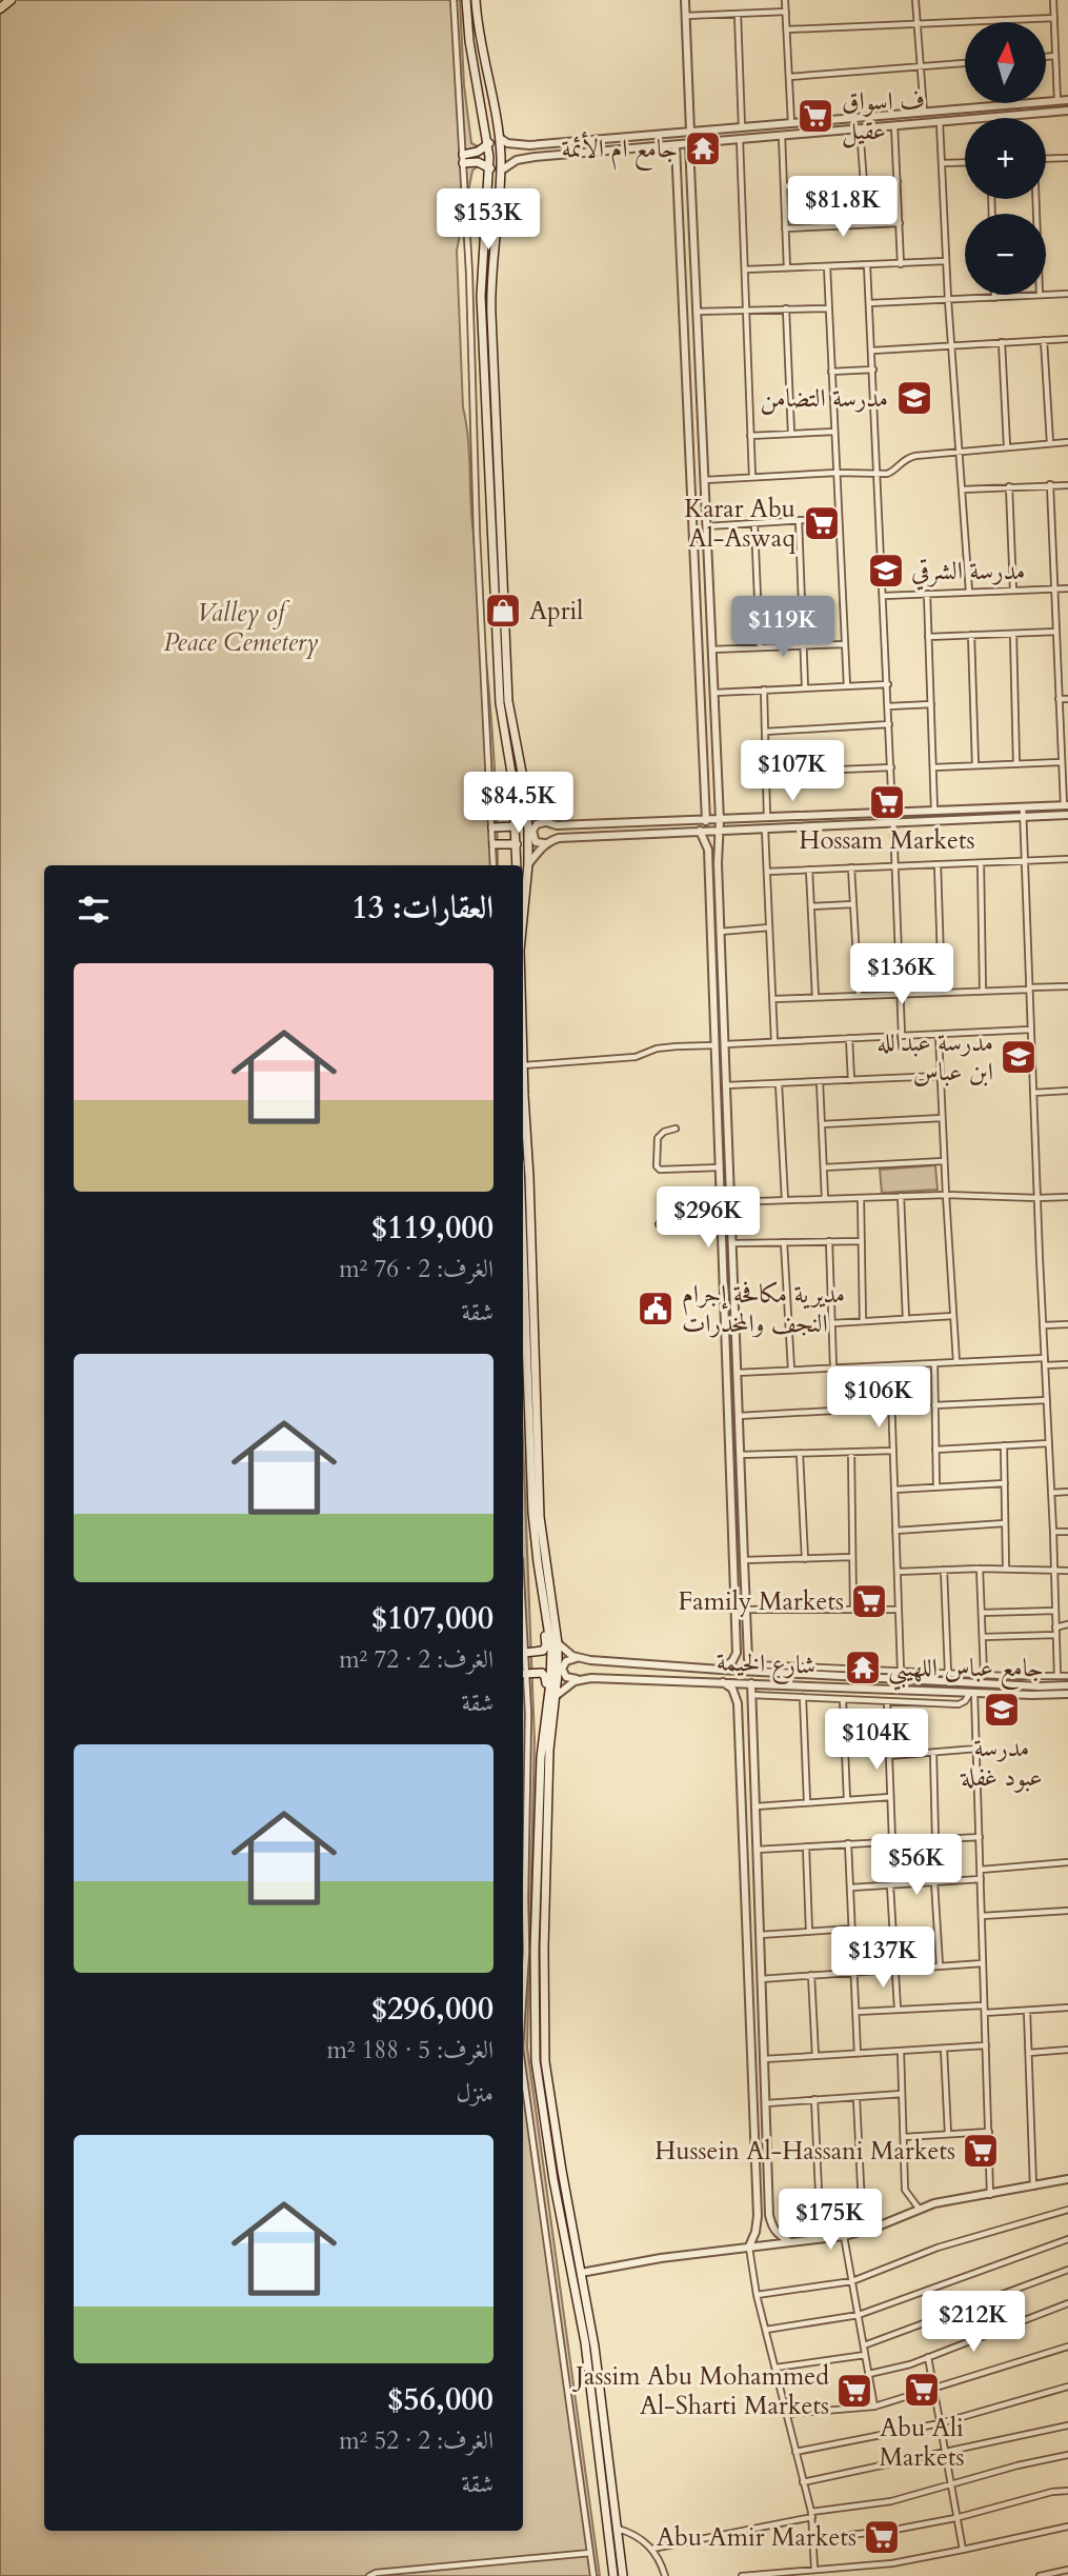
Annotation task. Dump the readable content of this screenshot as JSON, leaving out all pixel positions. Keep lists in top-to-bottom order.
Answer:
{
  "streets": {
    "street": ["شارع الخيمة"]
  },
  "parks": ["Valley of Peace Cemetery"],
  "places": {
    "supermarket": [
      "ف اسواق عقيل",
      "Karar Abu Al-Aswaq",
      "Hossam Markets",
      "Family Markets",
      "Hussein Al-Hassani Markets",
      "Abu Ali Markets",
      "Jassim Abu Mohammed Al-Sharti Markets",
      "Abu Amir Markets"
    ],
    "temple": ["جامع ام الأئمة", "جامع عباس اللهيبي"],
    "school or university": [
      "مدرسة التضامن",
      "مدرسة الشرقي",
      "مدرسة عبدالله ابن عباس",
      "مدرسة عبود غفلة"
    ],
    "shop": ["April"],
    "public building": ["مديرية مكافحة إجرام النجف والمخدرات"]
  },
  "north": "top",
  "page": {
    "map_buttons": ["+", "−"],
    "price": [
      "$81.8K",
      "$153K",
      "$119K",
      "$107K",
      "$84.5K",
      "$136K",
      "$296K",
      "$106K",
      "$104K",
      "$56K",
      "$137K",
      "$175K",
      "$212K"
    ],
    "heading": "العقارات: 13",
    "list": [
      {
        "name": "$119,000",
        "note": "الغرف: 2 · 76 m² · شقة"
      },
      {
        "name": "$107,000",
        "note": "الغرف: 2 · 72 m² · شقة"
      },
      {
        "name": "$296,000",
        "note": "الغرف: 5 · 188 m² · منزل"
      },
      {
        "name": "$56,000",
        "note": "الغرف: 2 · 52 m² · شقة"
      }
    ]
  }
}
